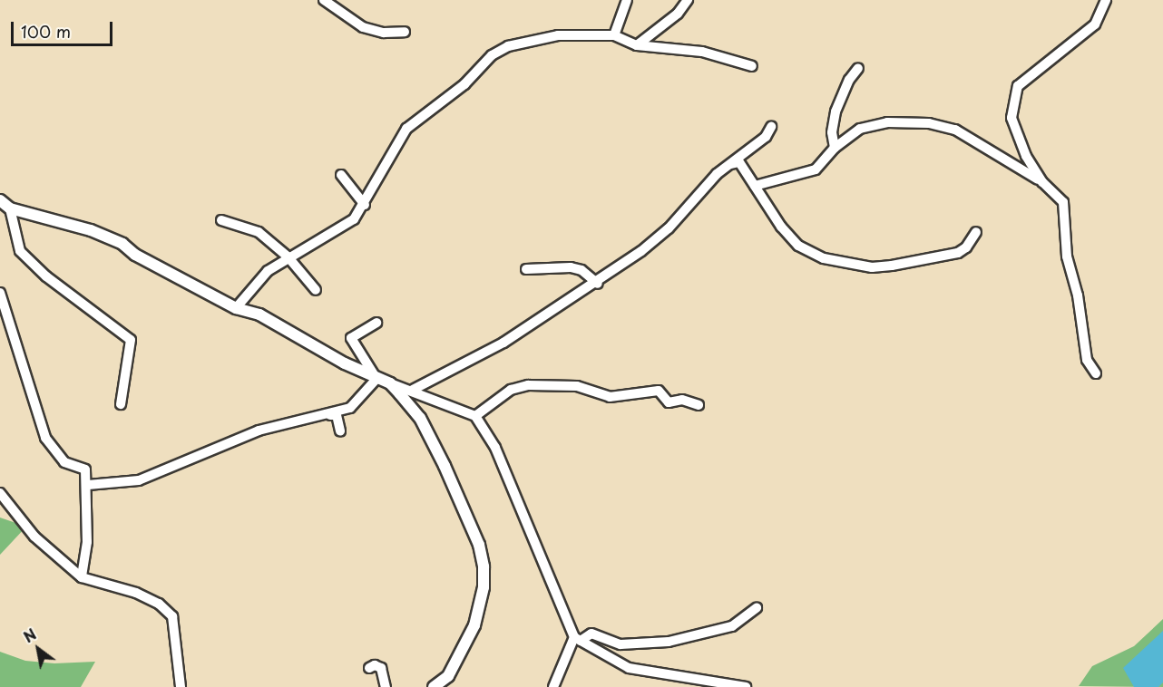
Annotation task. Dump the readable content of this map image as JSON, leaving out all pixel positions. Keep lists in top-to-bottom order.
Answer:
{
  "scale_bar": "100 m",
  "north": "top left"
}
